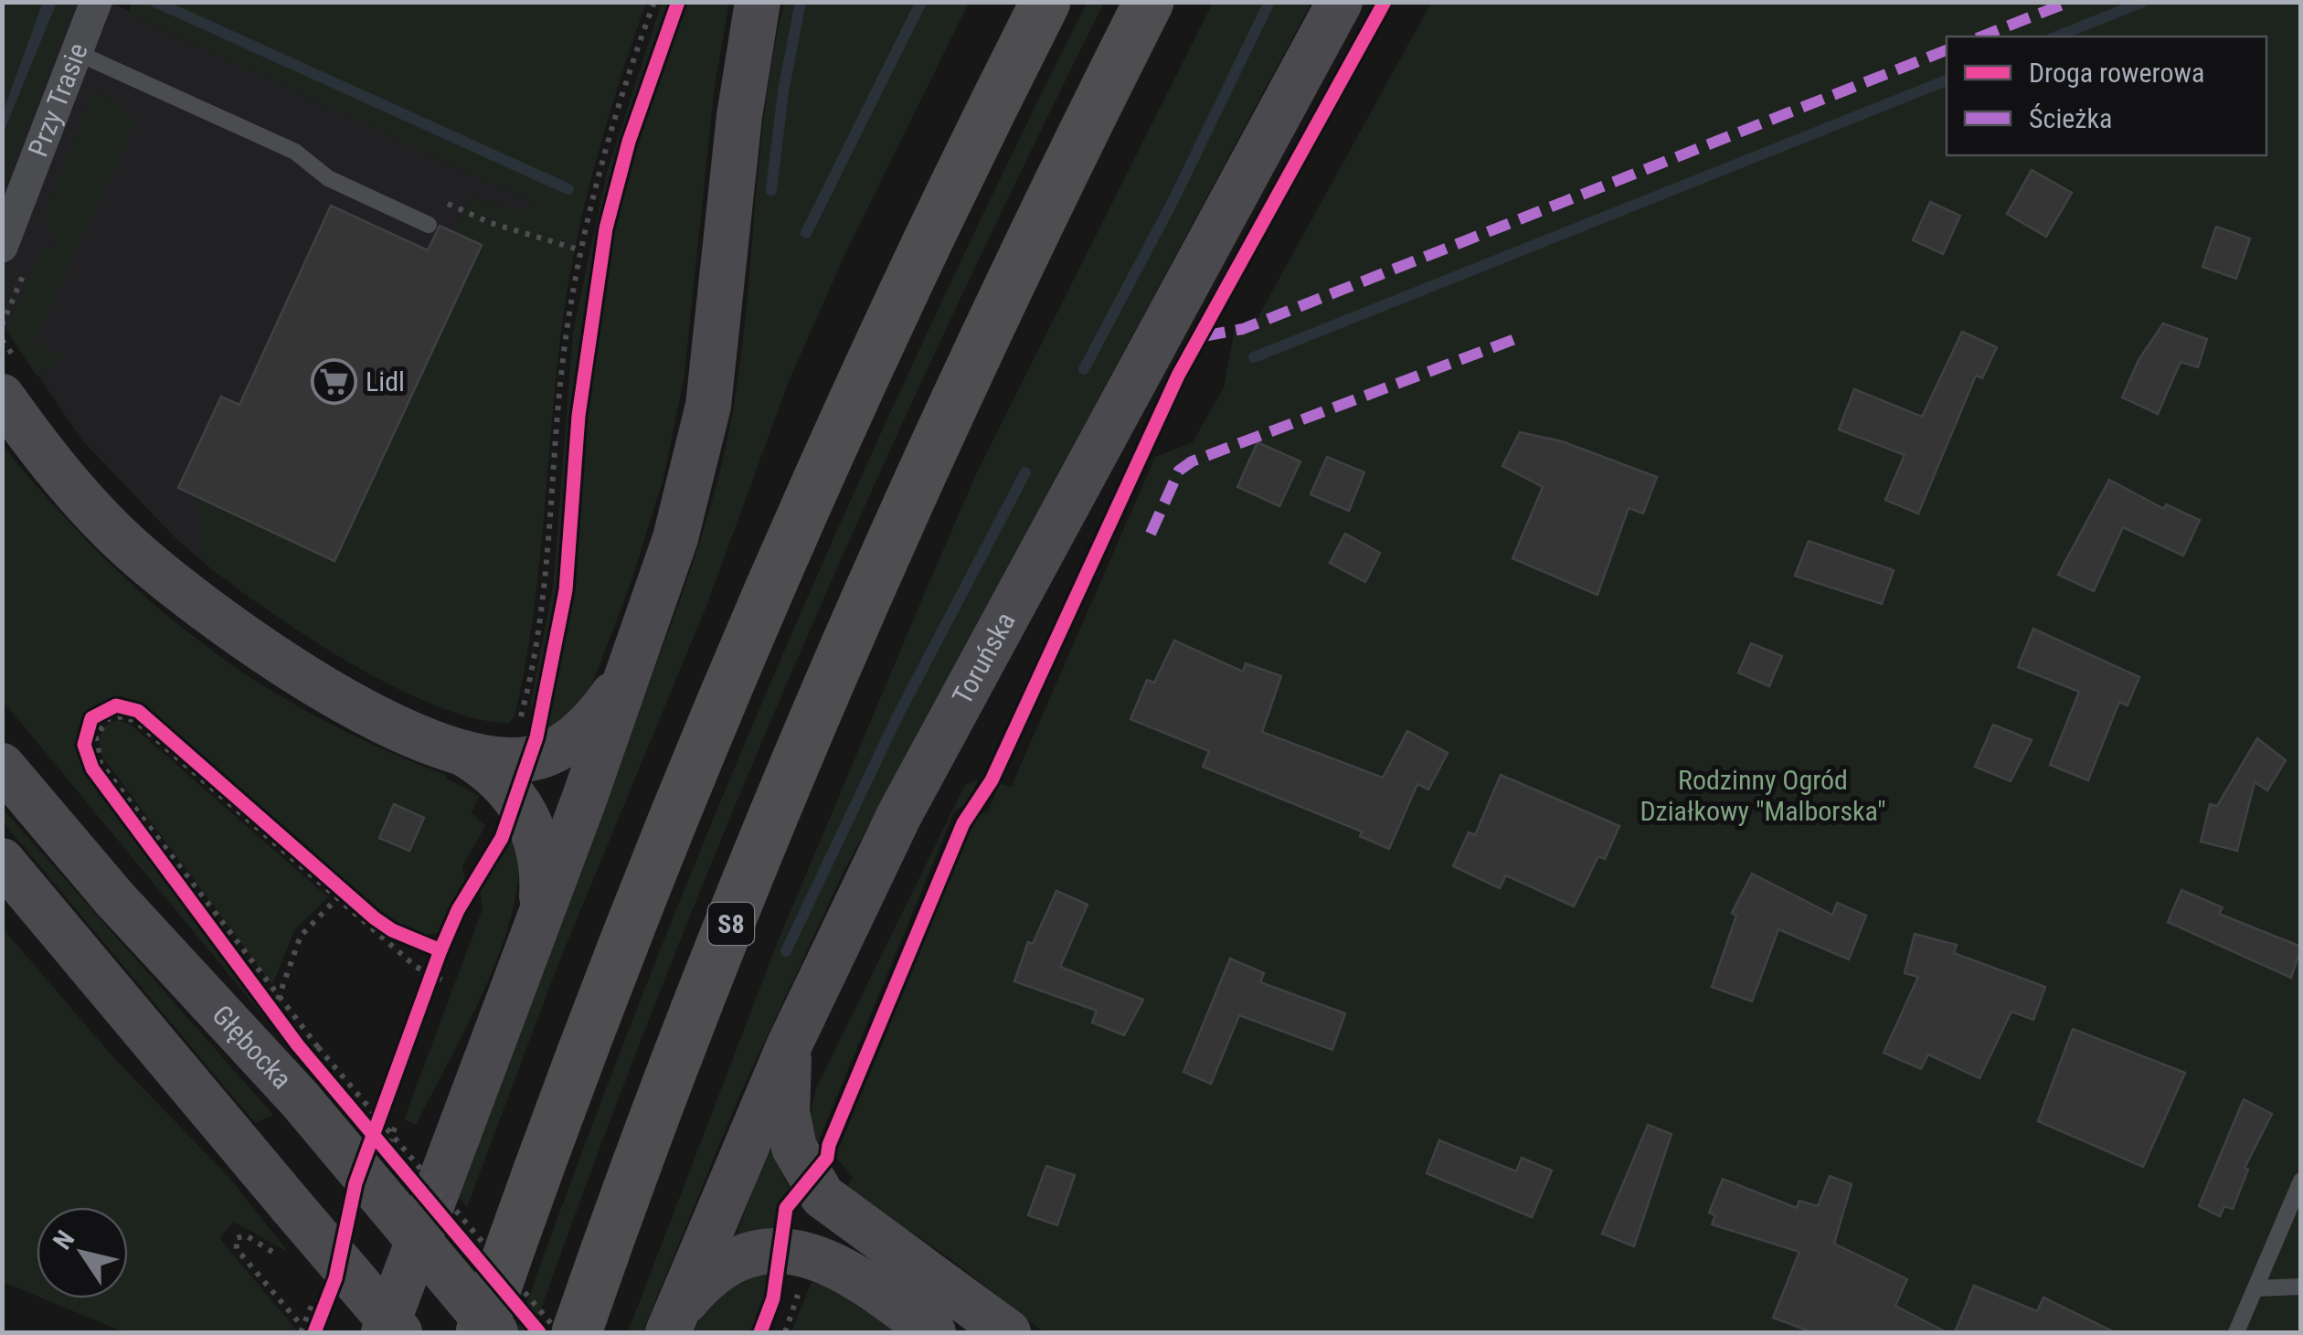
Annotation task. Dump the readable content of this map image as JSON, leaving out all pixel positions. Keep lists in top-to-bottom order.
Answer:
{
  "streets": {
    "highway": ["S8"],
    "street": ["Przy Trasie", "Toruńska", "Głębocka"]
  },
  "parks": ["Rodzinny Ogród Działkowy \"Malborska\""],
  "places": {
    "supermarket": ["Lidl"]
  },
  "legend": ["Droga rowerowa", "Ścieżka"],
  "north": "top left"
}
